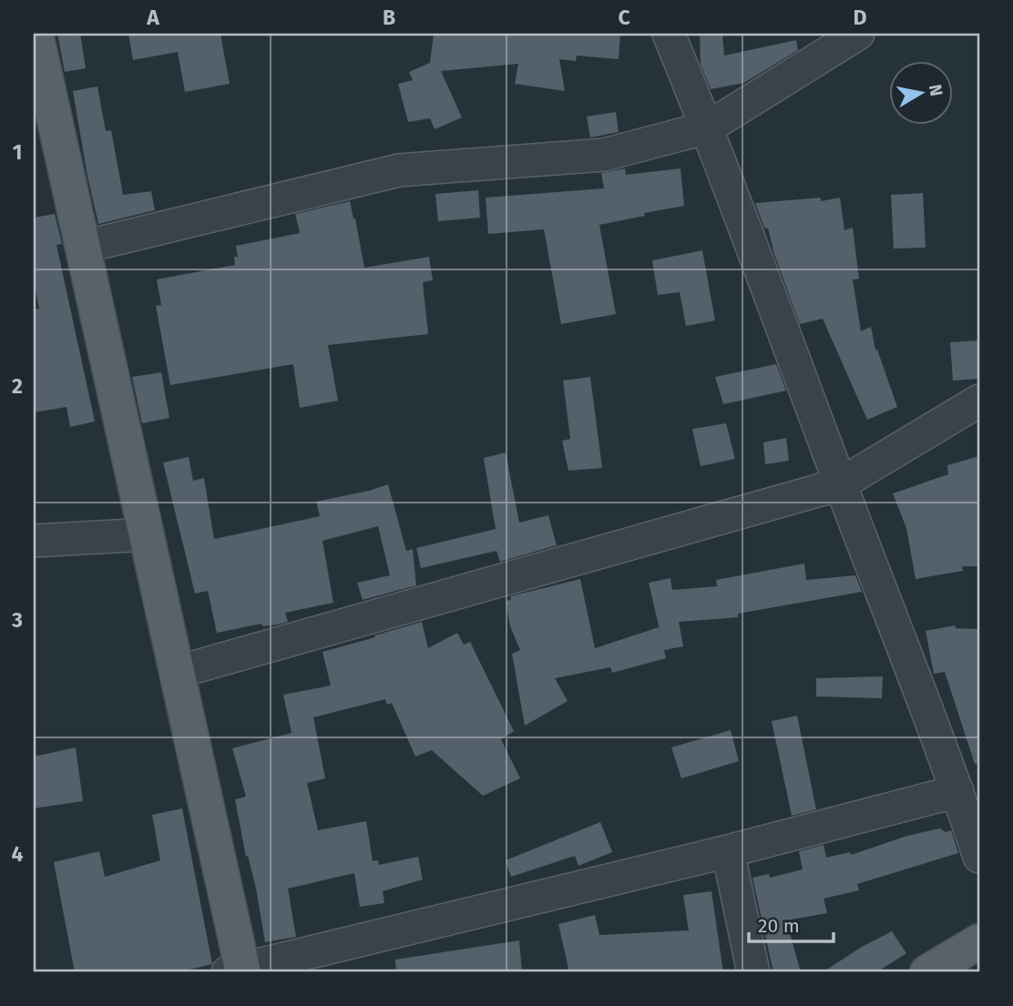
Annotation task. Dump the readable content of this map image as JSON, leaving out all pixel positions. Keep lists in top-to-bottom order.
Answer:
{
  "scale_bar": "20 m",
  "north": "right",
  "grid": {
    "columns": [
      "A",
      "B",
      "C",
      "D"
    ],
    "rows": [
      "1",
      "2",
      "3",
      "4"
    ]
  }
}
